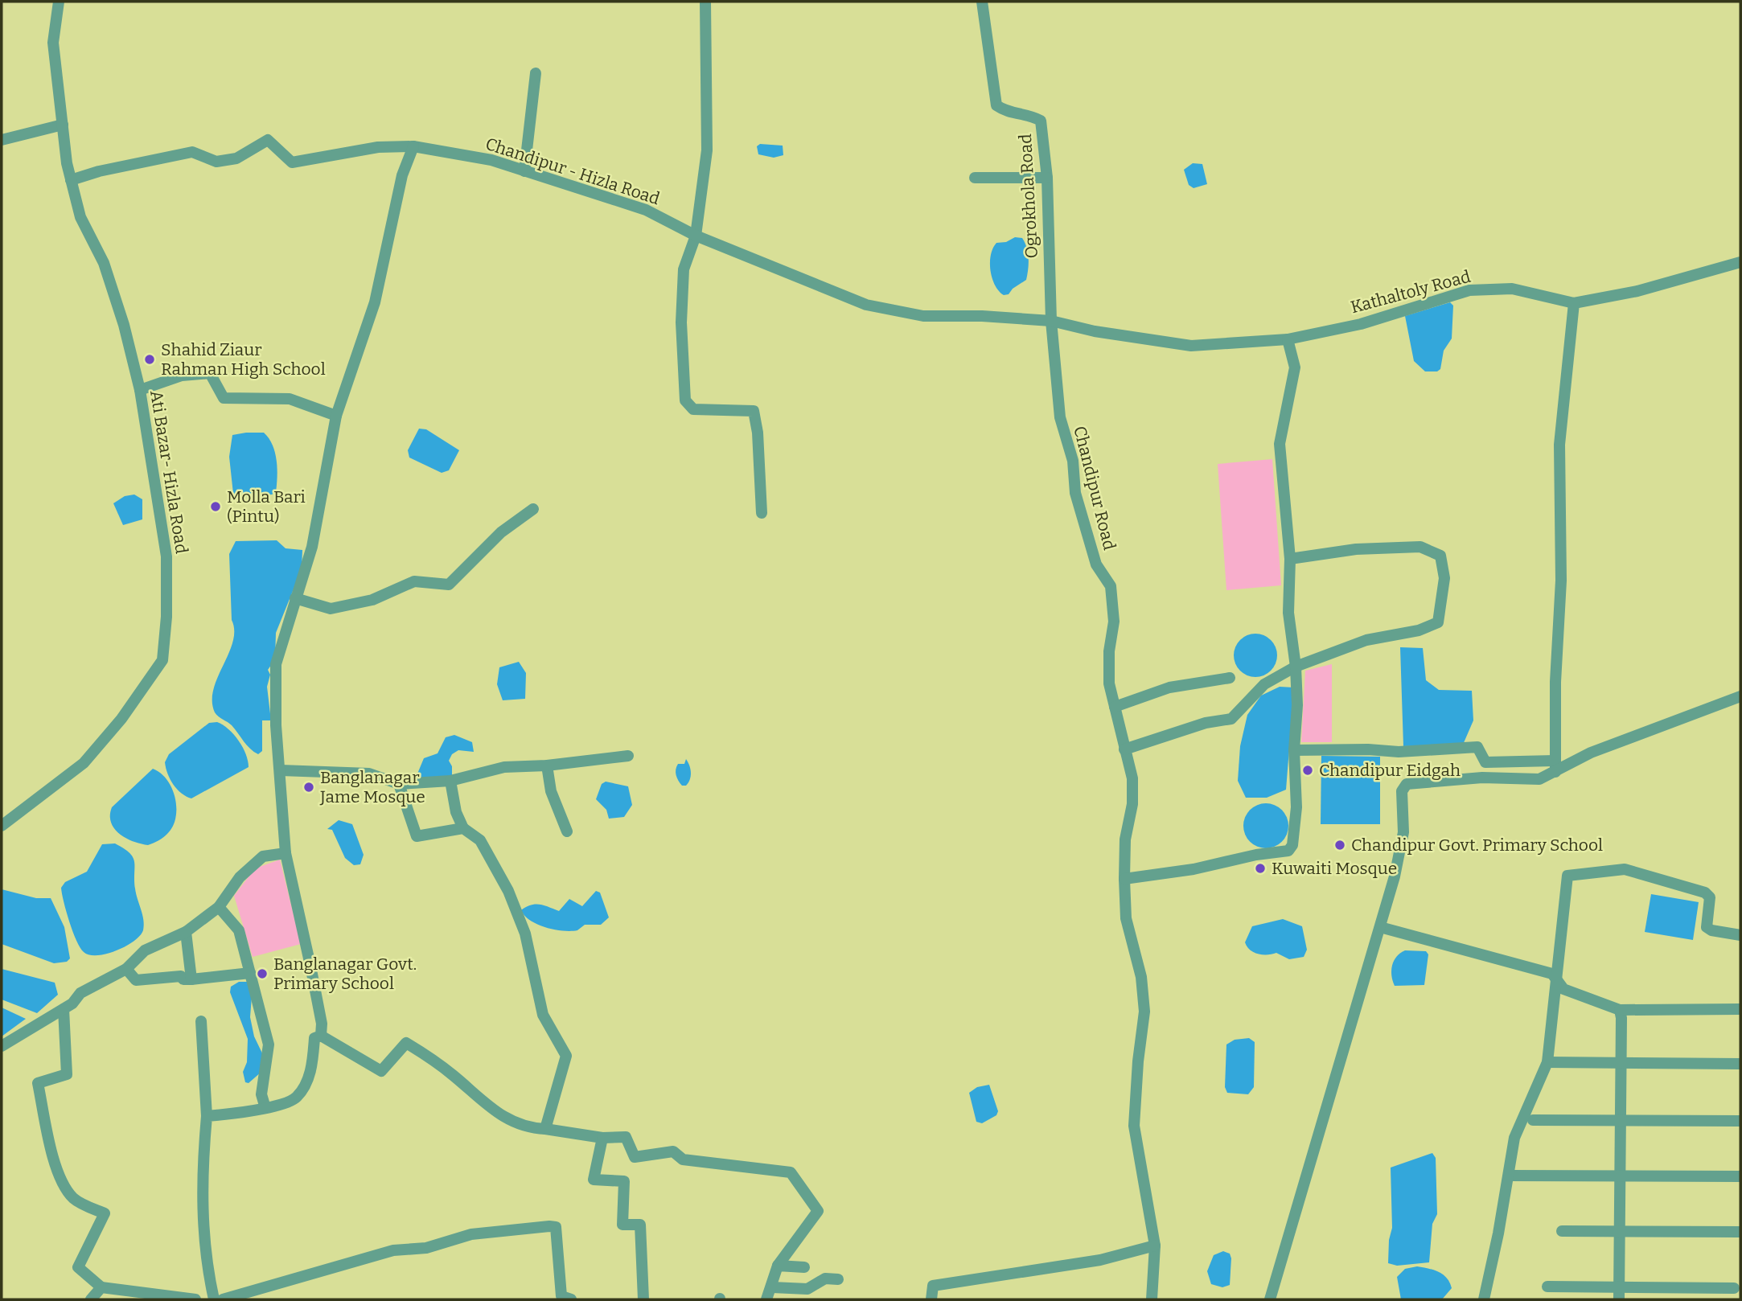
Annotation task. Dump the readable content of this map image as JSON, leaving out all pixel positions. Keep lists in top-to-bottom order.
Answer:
{
  "streets": {
    "street": [
      "Chandipur - Hizla Road",
      "Ogrokhola Road",
      "Kathaltoly Road",
      "Ati Bazar- Hizla Road",
      "Chandipur Road"
    ]
  },
  "crossings": [
    ["Chandipur - Hizla Road", "Ogrokhola Road"],
    ["Chandipur - Hizla Road", "Kathaltoly Road"],
    ["Chandipur - Hizla Road", "Ati Bazar- Hizla Road"],
    ["Chandipur - Hizla Road", "Chandipur Road"],
    ["Ogrokhola Road", "Kathaltoly Road"],
    ["Ogrokhola Road", "Chandipur Road"],
    ["Kathaltoly Road", "Chandipur Road"]
  ],
  "places": [
    "Shahid Ziaur Rahman High School",
    "Molla Bari (Pintu)",
    "Chandipur Eidgah",
    "Banglanagar Jame Mosque",
    "Chandipur Govt. Primary School",
    "Kuwaiti Mosque",
    "Banglanagar Govt. Primary School"
  ]
}
